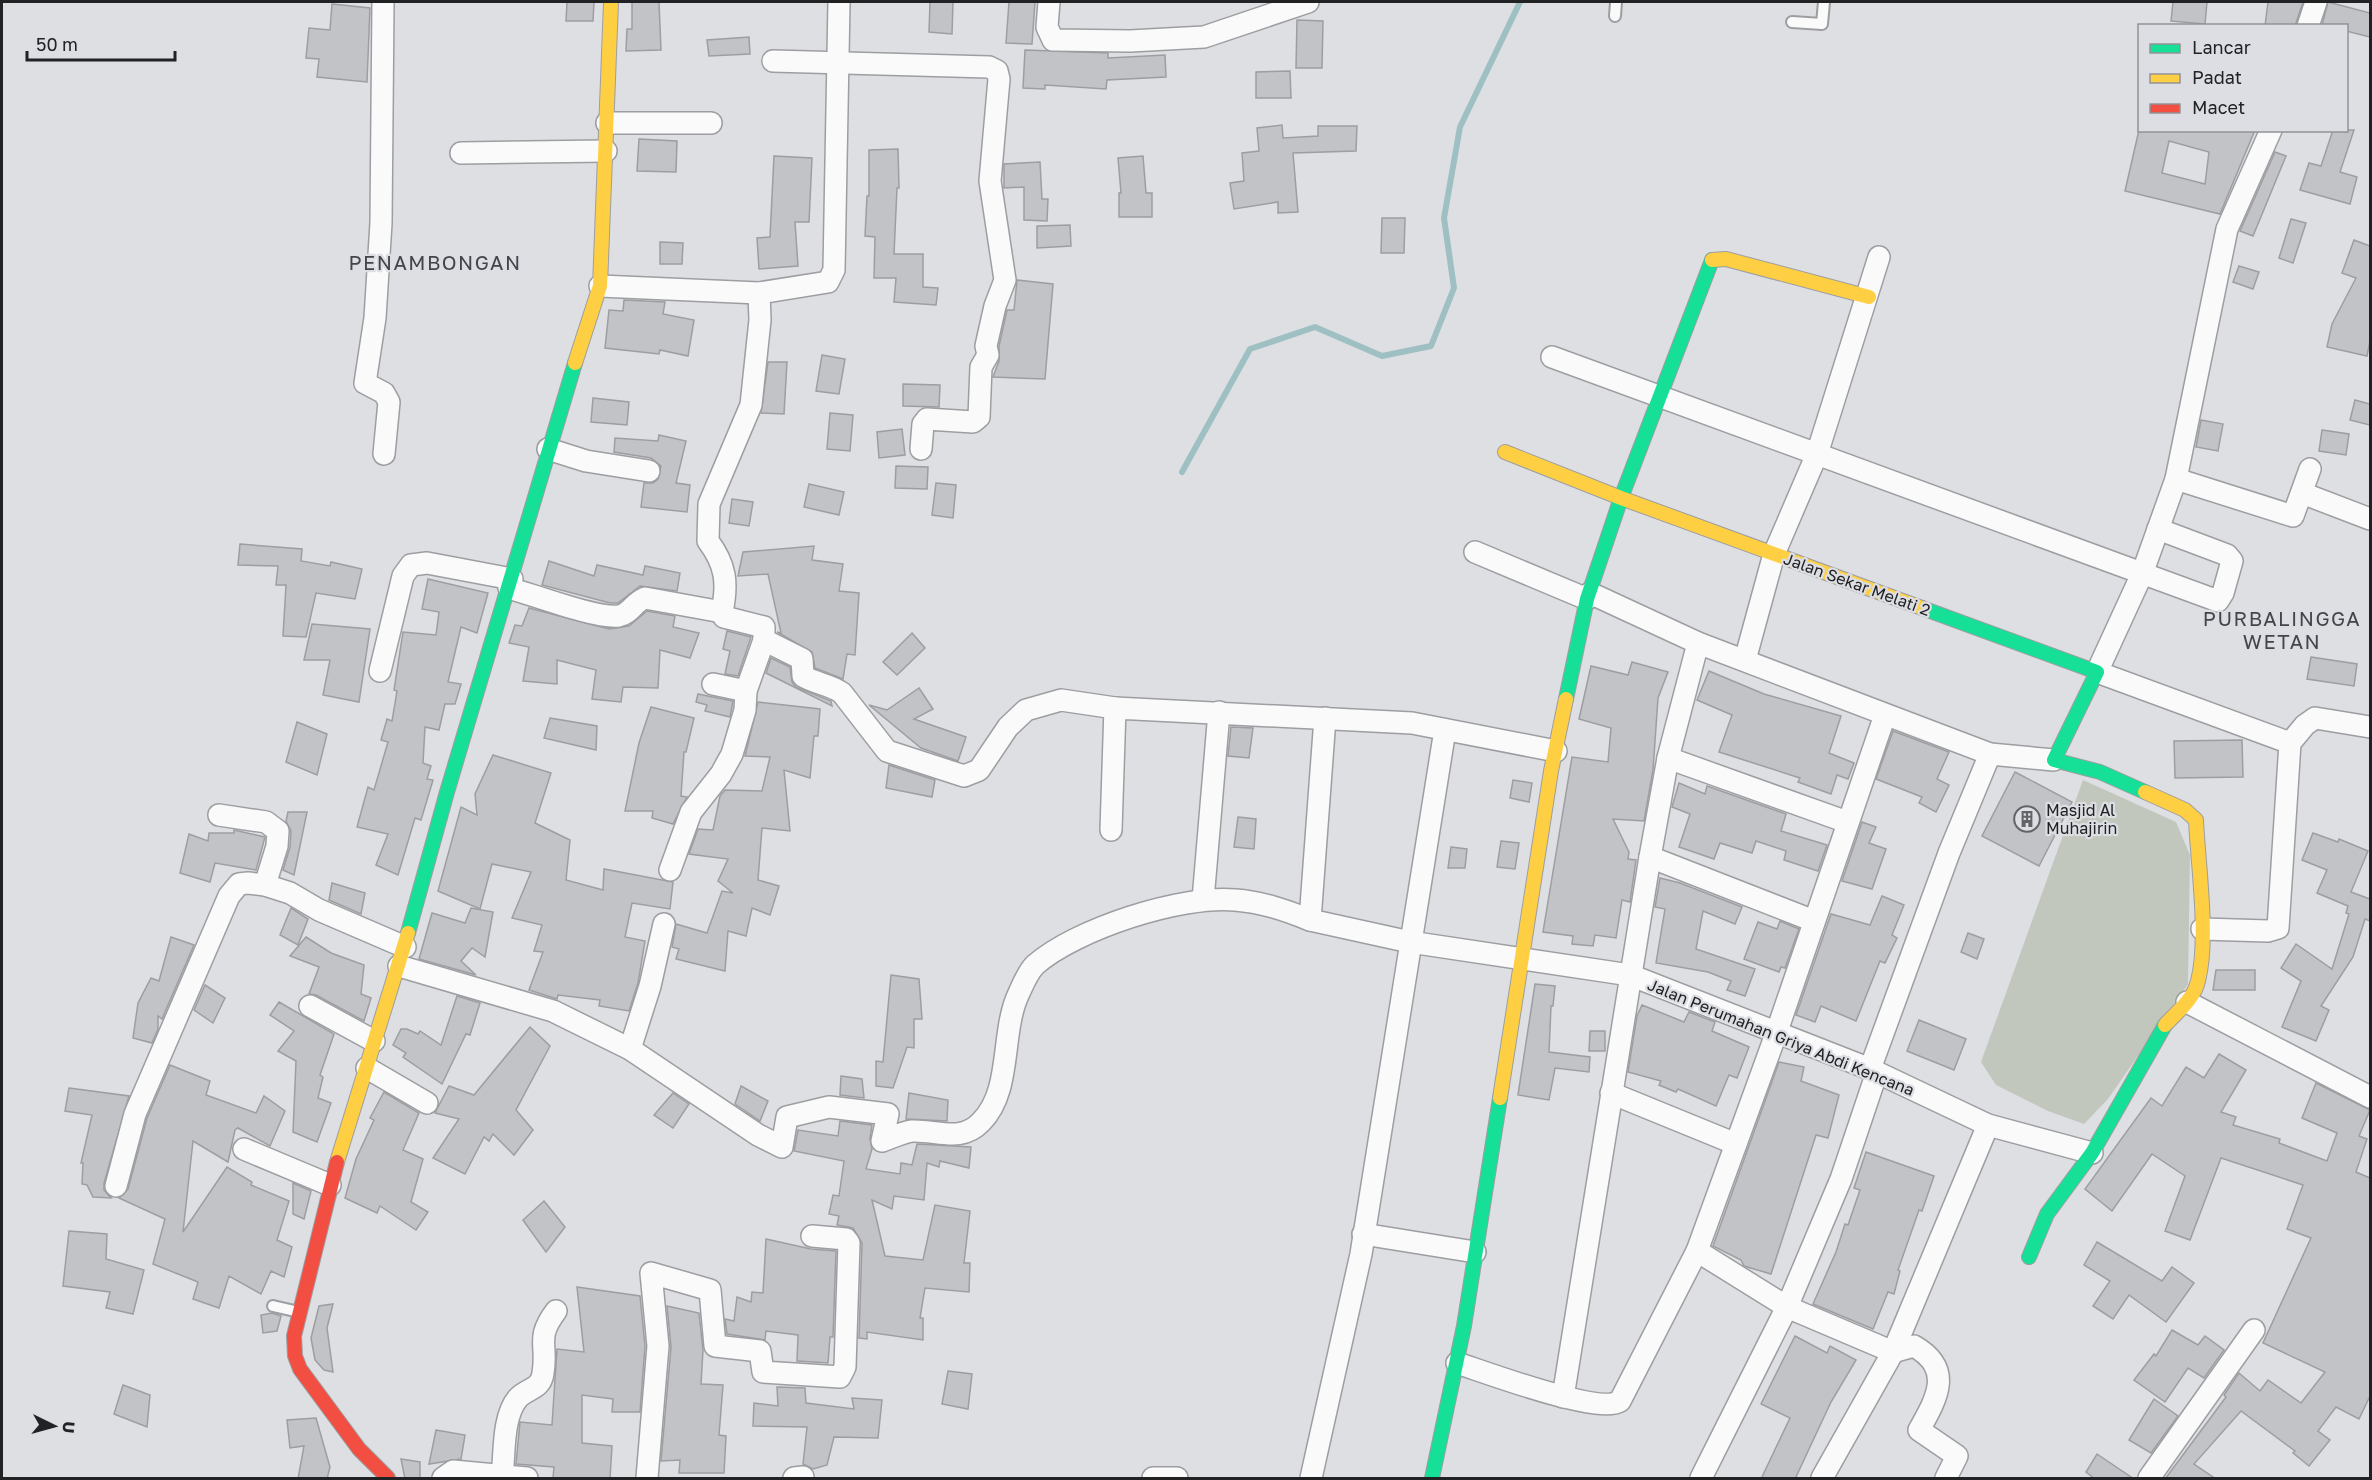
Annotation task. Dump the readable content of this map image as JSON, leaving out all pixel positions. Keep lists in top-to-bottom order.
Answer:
{
  "streets": {
    "street": ["Jalan Sekar Melati 2", "Jalan Perumahan Griya Abdi Kencana"]
  },
  "districts": ["PENAMBONGAN", "PURBALINGGA WETAN"],
  "places": {
    "building": ["Masjid Al Muhajirin"]
  },
  "legend": ["Lancar", "Padat", "Macet"],
  "scale_bar": "50 m",
  "north": "right"
}
